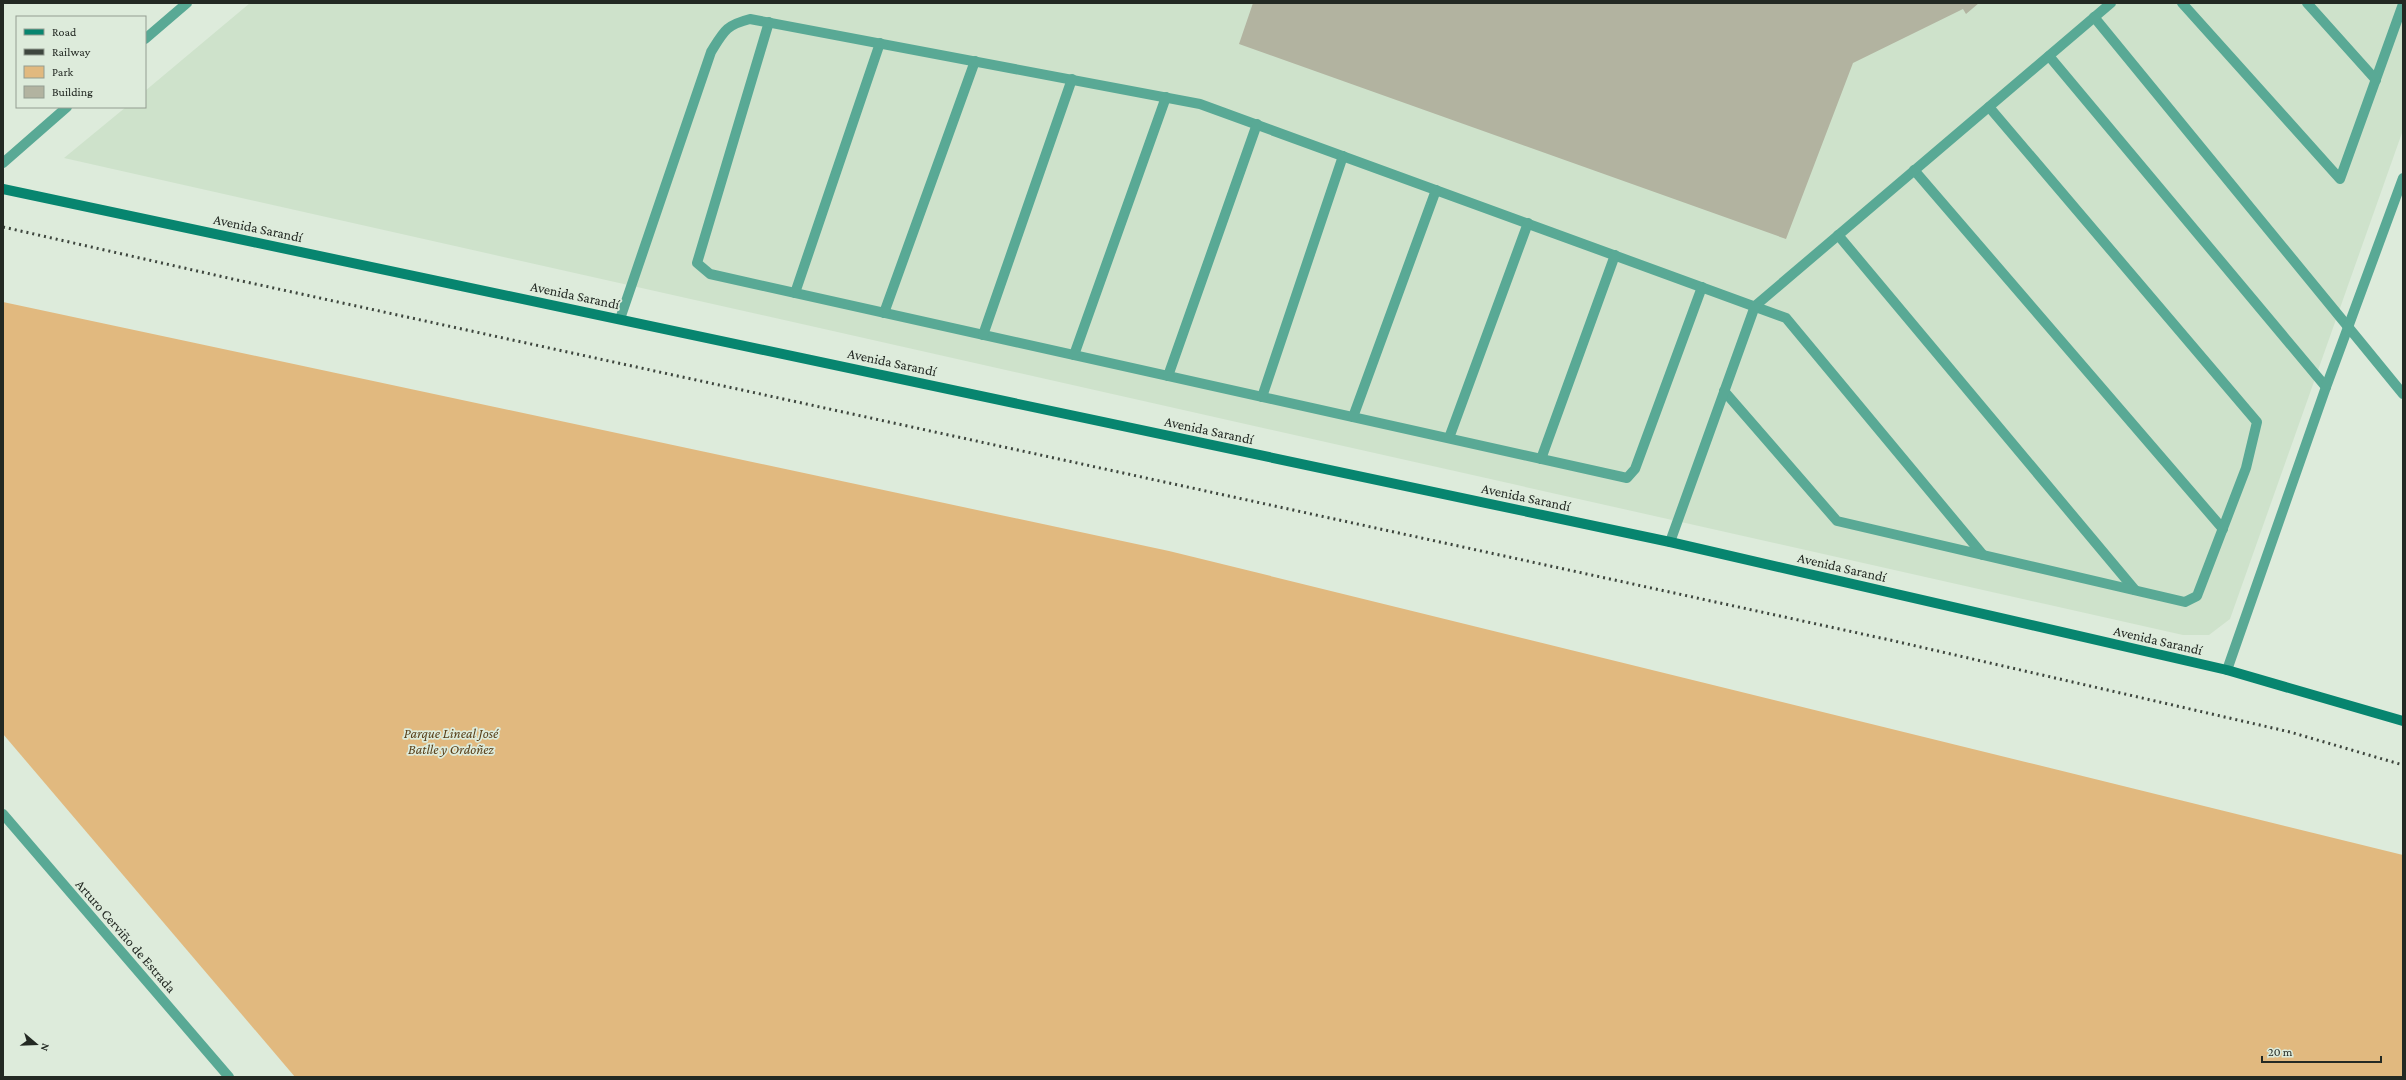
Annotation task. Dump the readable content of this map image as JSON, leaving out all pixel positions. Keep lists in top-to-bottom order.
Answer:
{
  "streets": {
    "street": ["Avenida Sarandí", "Arturo Cerviño de Estrada"]
  },
  "parks": ["Parque Lineal José Batlle y Ordoñez"],
  "legend": [
    "Road",
    "Railway",
    "Park",
    "Building"
  ],
  "scale_bar": "20 m",
  "north": "right"
}
